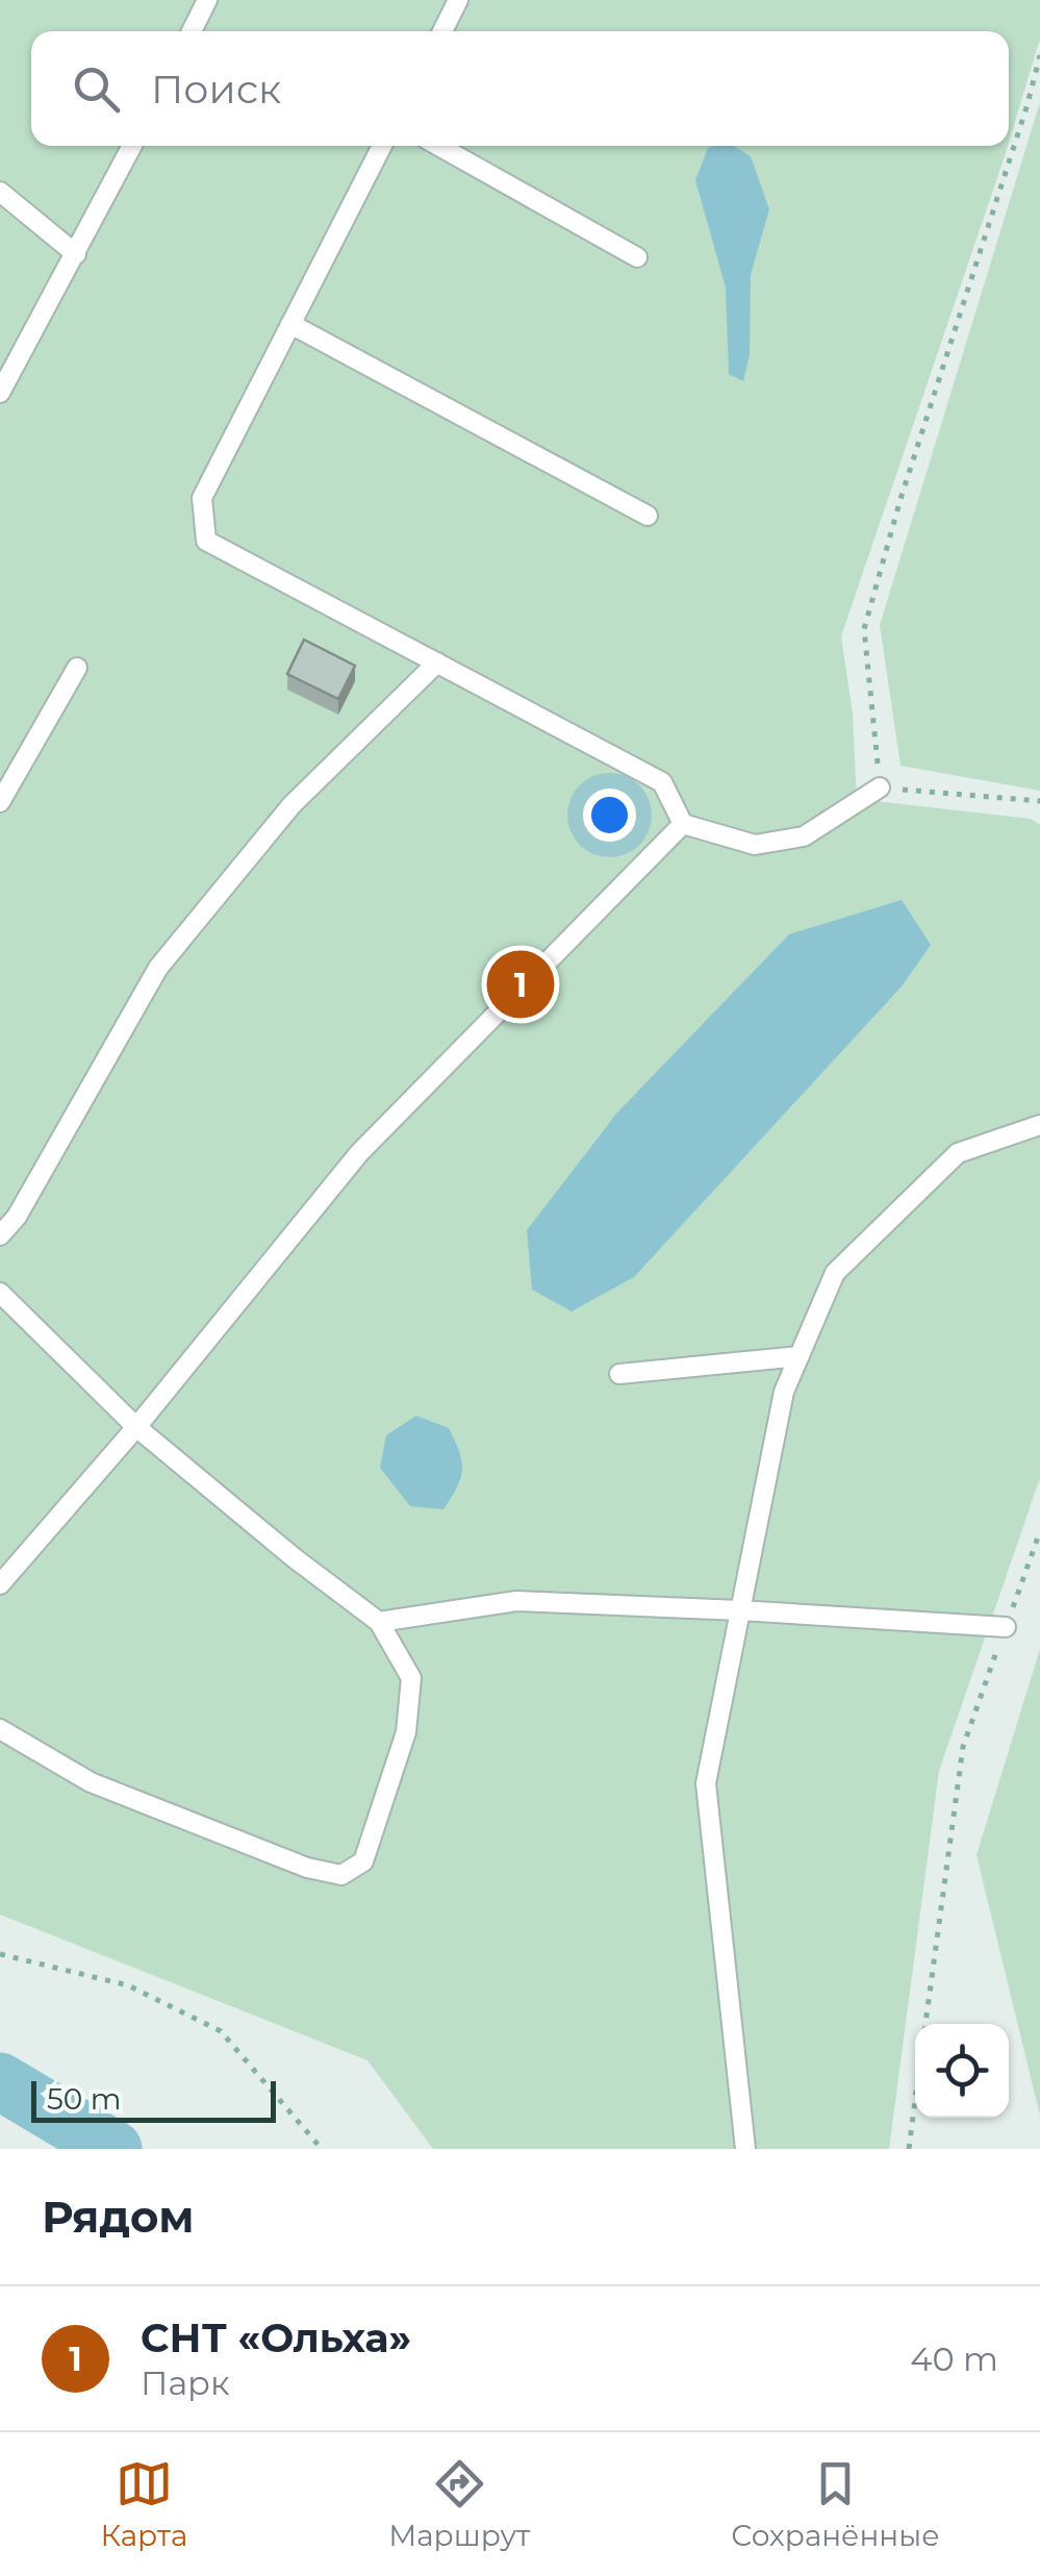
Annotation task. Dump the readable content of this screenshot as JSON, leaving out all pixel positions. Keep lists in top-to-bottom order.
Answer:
{
  "scale_bar": "50 m",
  "page": {
    "search": "Поиск",
    "pins": "1",
    "scale": "50 m",
    "heading": "Рядом",
    "list": [
      {
        "mark": "1",
        "name": "СНТ «Ольха»",
        "note": "Парк",
        "value": "40 m"
      }
    ],
    "nav": ["Карта", "Маршрут", "Сохранённые"]
  }
}
